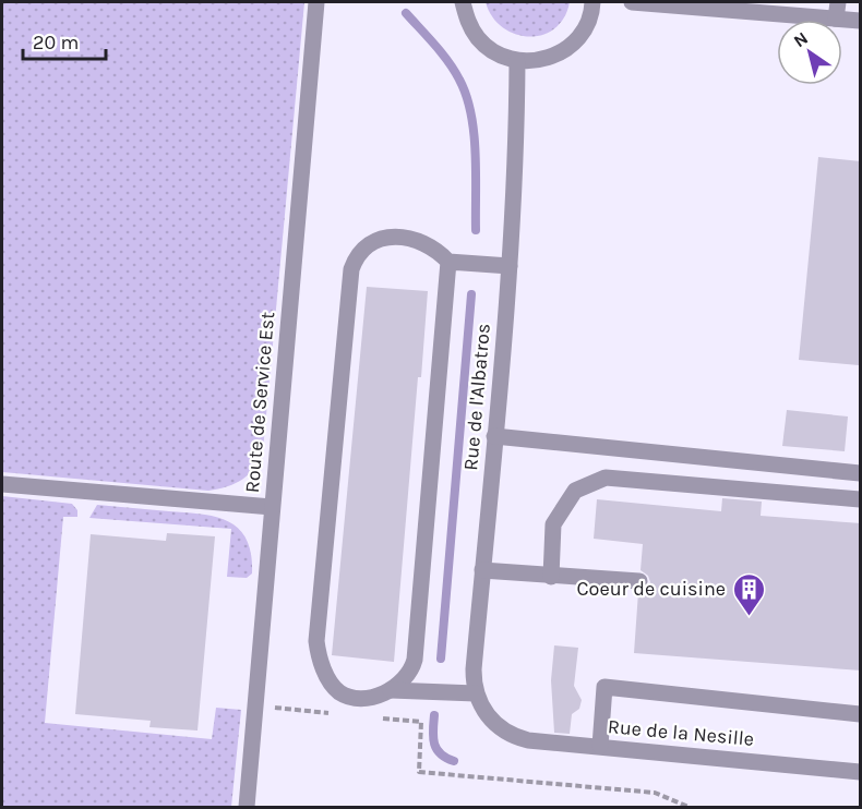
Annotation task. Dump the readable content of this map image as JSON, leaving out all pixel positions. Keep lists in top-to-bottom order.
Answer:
{
  "streets": {
    "lane": ["Rue de l'Albatros", "Route de Service Est", "Rue de la Nesille"]
  },
  "crossings": [
    ["Rue de l'Albatros", "Rue de la Nesille"]
  ],
  "places": {
    "building": ["Coeur de cuisine"]
  },
  "scale_bar": "20 m",
  "north": "top left"
}
